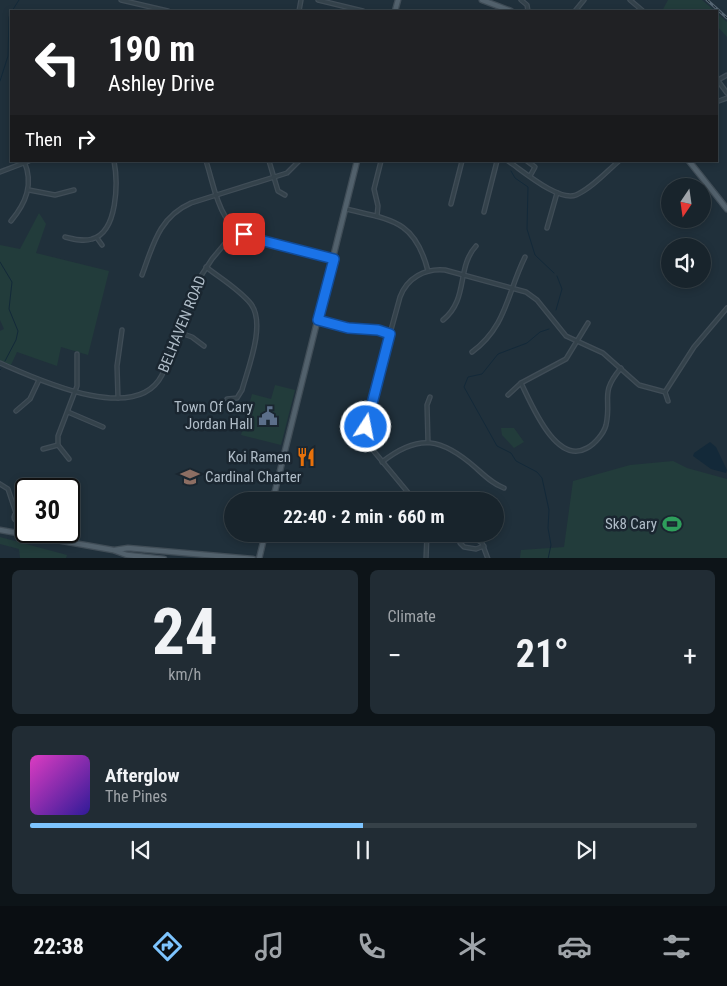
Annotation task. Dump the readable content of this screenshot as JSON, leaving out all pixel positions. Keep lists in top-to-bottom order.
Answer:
{
  "streets": {
    "street": ["BELHAVEN ROAD"]
  },
  "places": {
    "public building": ["Town Of Cary Jordan Hall"],
    "restaurant": ["Koi Ramen"],
    "school or university": ["Cardinal Charter"],
    "sports": ["Sk8 Cary"]
  },
  "north": "bottom",
  "page": {
    "turn": ["190 m", "Ashley Drive"],
    "then": "Then",
    "limit": "30",
    "trip": "22:40 · 2 min · 660 m",
    "tile": [
      ["24", "km/h"],
      "Climate"
    ],
    "heat": ["−", "21°", "+"],
    "song": ["Afterglow", "The Pines"],
    "tabs": "22:38"
  }
}
